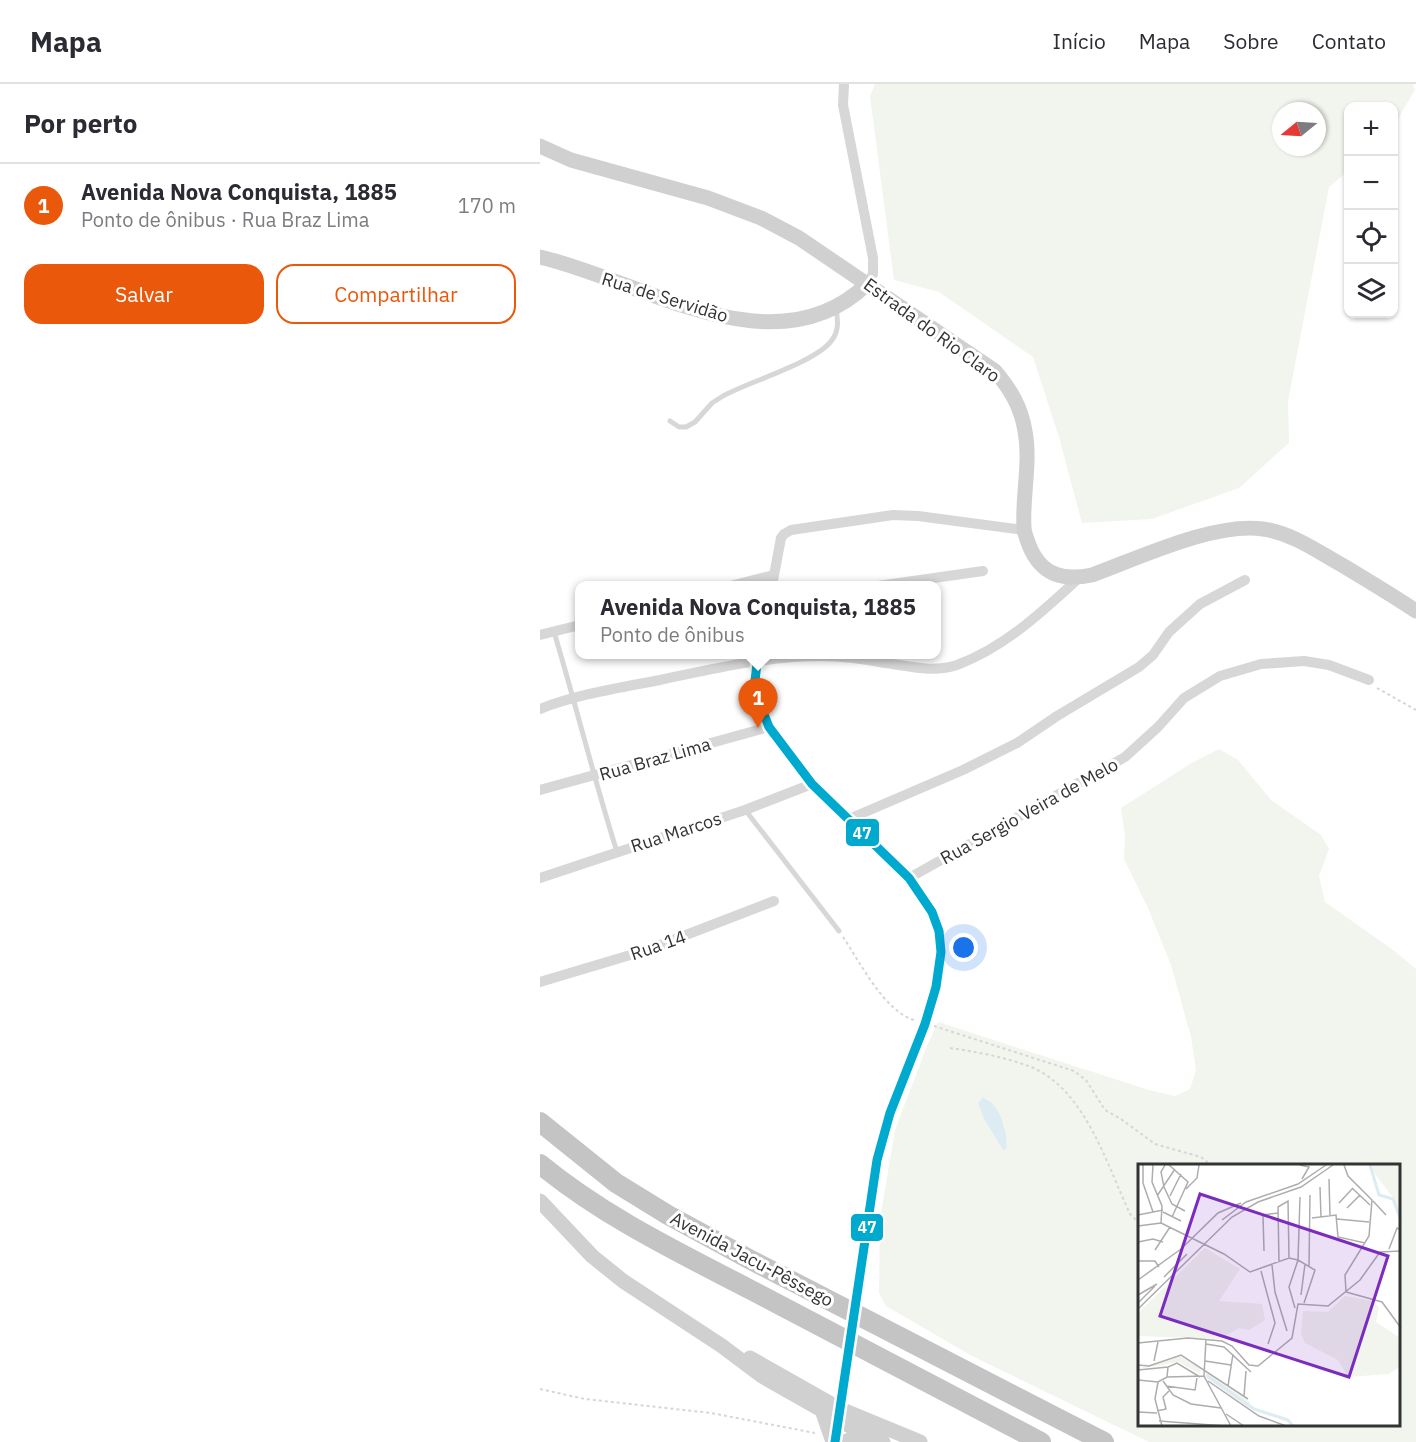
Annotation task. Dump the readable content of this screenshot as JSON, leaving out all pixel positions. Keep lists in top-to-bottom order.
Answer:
{
  "streets": {
    "highway": ["Avenida Jacu-Pêssego"],
    "main road": ["Rua de Servidão", "Estrada do Rio Claro"],
    "street": [
      "Rua Braz Lima",
      "Rua Sergio Veira de Melo",
      "Rua Marcos",
      "Rua 14"
    ]
  },
  "crossings": [
    ["Rua de Servidão", "Estrada do Rio Claro"]
  ],
  "lines": ["transit line 47"],
  "north": "left",
  "page": {
    "header": "Mapa",
    "nav": [
      "Início",
      "Mapa",
      "Sobre",
      "Contato"
    ],
    "heading": "Por perto",
    "map_buttons": ["+", "−"],
    "list": [
      {
        "mark": "1",
        "name": "Avenida Nova Conquista, 1885",
        "note": "Ponto de ônibus · Rua Braz Lima",
        "value": "170 m"
      }
    ],
    "buttons": ["Salvar", "Compartilhar"],
    "popup": ["Avenida Nova Conquista, 1885", "Ponto de ônibus"],
    "pins": "1"
  }
}
